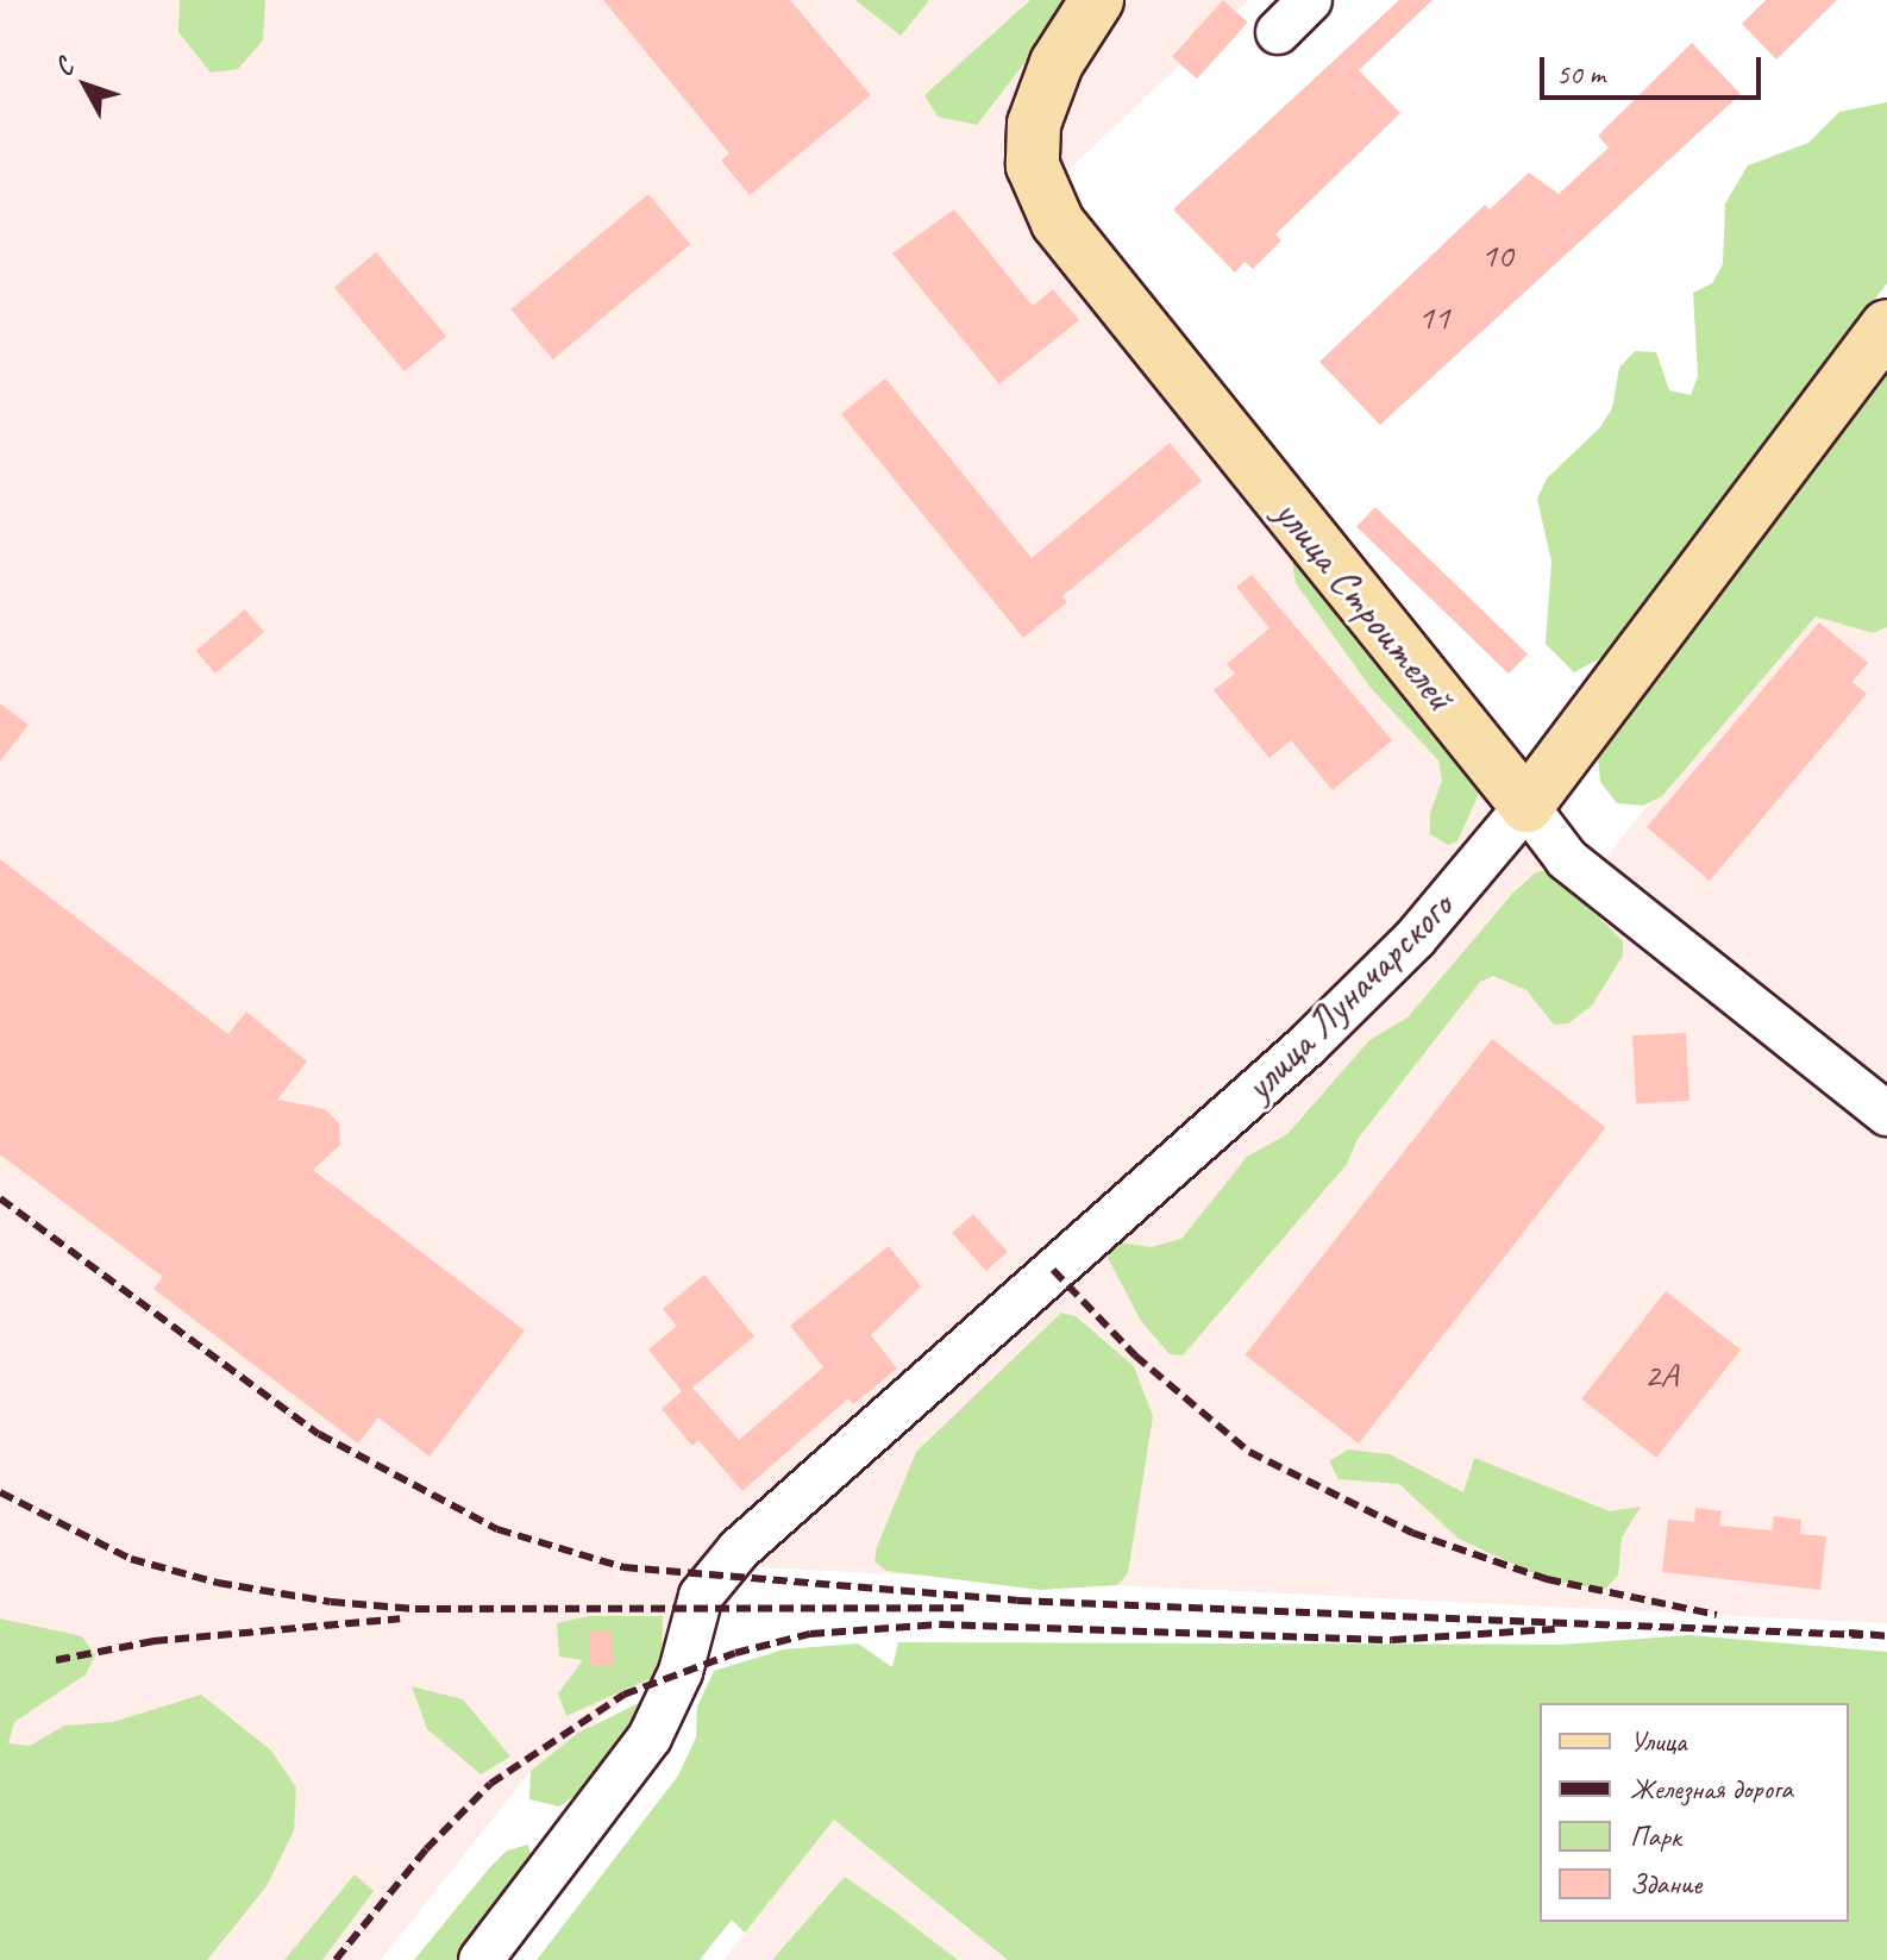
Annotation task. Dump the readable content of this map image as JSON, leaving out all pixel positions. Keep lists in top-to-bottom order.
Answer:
{
  "streets": {
    "main road": ["улица Строителей", "улица Луначарского"]
  },
  "crossings": [
    ["улица Строителей", "улица Луначарского"]
  ],
  "house_numbers": ["10", "11", "2А"],
  "legend": [
    "Улица",
    "Железная дорога",
    "Парк",
    "Здание"
  ],
  "scale_bar": "50 m",
  "north": "top left"
}
